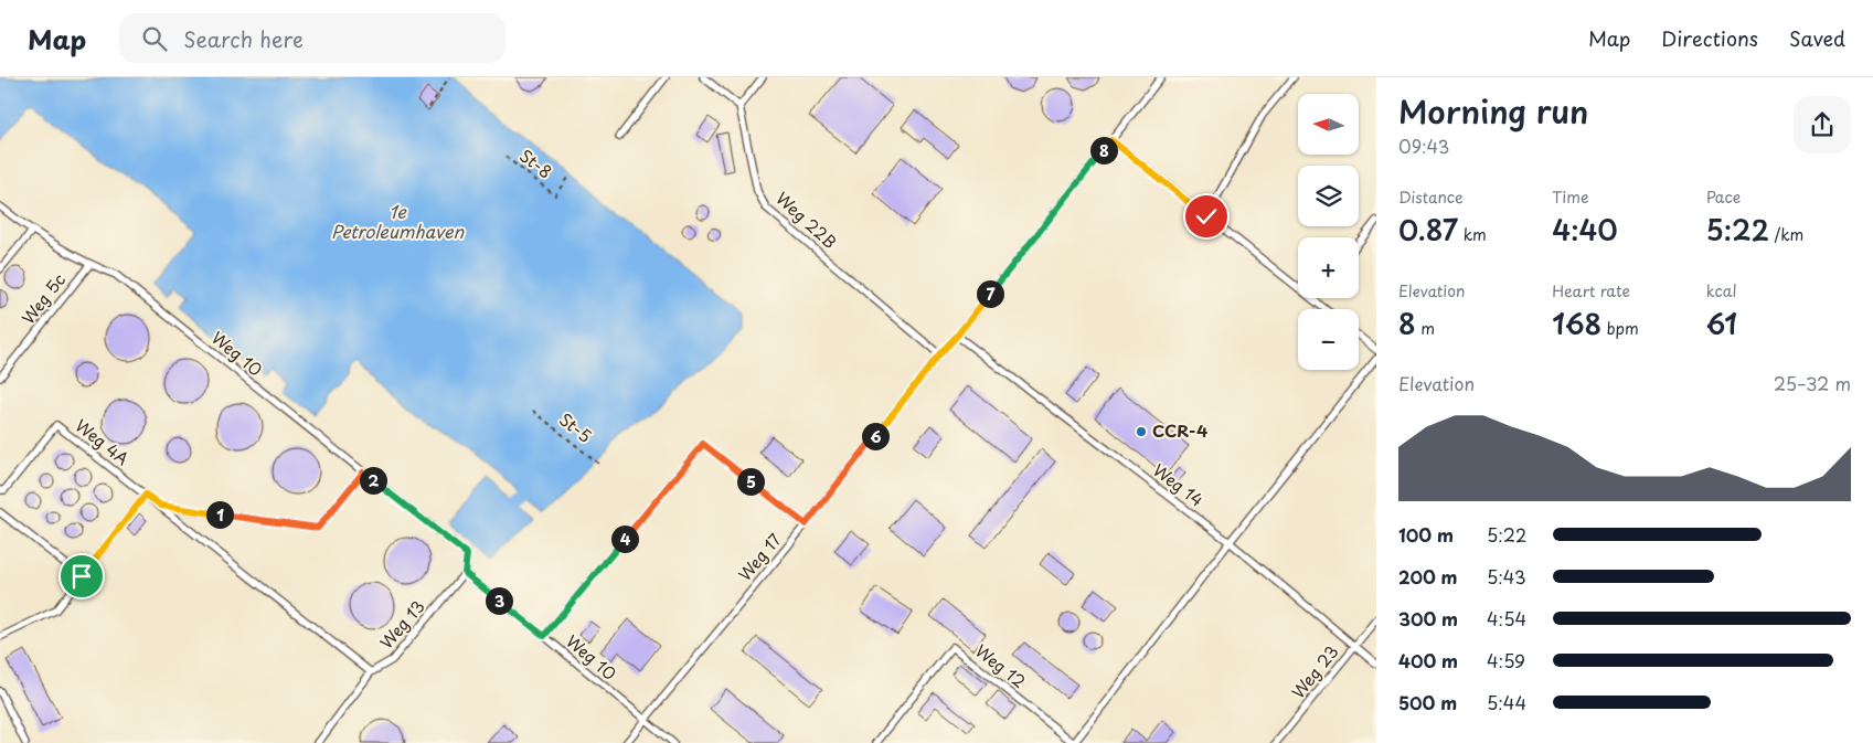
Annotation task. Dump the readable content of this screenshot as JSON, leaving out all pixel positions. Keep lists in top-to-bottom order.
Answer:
{
  "streets": {
    "lane": [
      "Weg 22B",
      "Weg 5c",
      "Weg 10",
      "Weg 4A",
      "Weg 14",
      "Weg 17",
      "Weg 13",
      "Weg 12",
      "Weg 23"
    ],
    "path": ["St-8", "St-5"]
  },
  "crossings": [
    ["Weg 22B", "Weg 17"],
    ["Weg 5c", "Weg 10"],
    ["Weg 10", "Weg 17"],
    ["Weg 10", "Weg 13"],
    ["Weg 14", "Weg 17"],
    ["Weg 14", "Weg 23"]
  ],
  "water": ["1e Petroleumhaven"],
  "places": ["CCR-4"],
  "north": "left",
  "page": {
    "header": "Map",
    "search": "Search here",
    "nav": ["Map", "Directions", "Saved"],
    "heading": ["Morning run", "09:43"],
    "map_buttons": ["+", "−"],
    "pins": [
      "8",
      "7",
      "6",
      "2",
      "5",
      "1",
      "4",
      "3"
    ],
    "stats": [
      ["Distance", "0.87 km"],
      ["Time", "4:40"],
      ["Pace", "5:22 /km"],
      ["Elevation", "8 m"],
      ["Heart rate", "168 bpm"],
      ["kcal", "61"]
    ],
    "chart": ["Elevation", "25–32 m"],
    "list": [
      {
        "name": "100 m",
        "note": "5:22"
      },
      {
        "name": "200 m",
        "note": "5:43"
      },
      {
        "name": "300 m",
        "note": "4:54"
      },
      {
        "name": "400 m",
        "note": "4:59"
      },
      {
        "name": "500 m",
        "note": "5:44"
      }
    ]
  }
}
